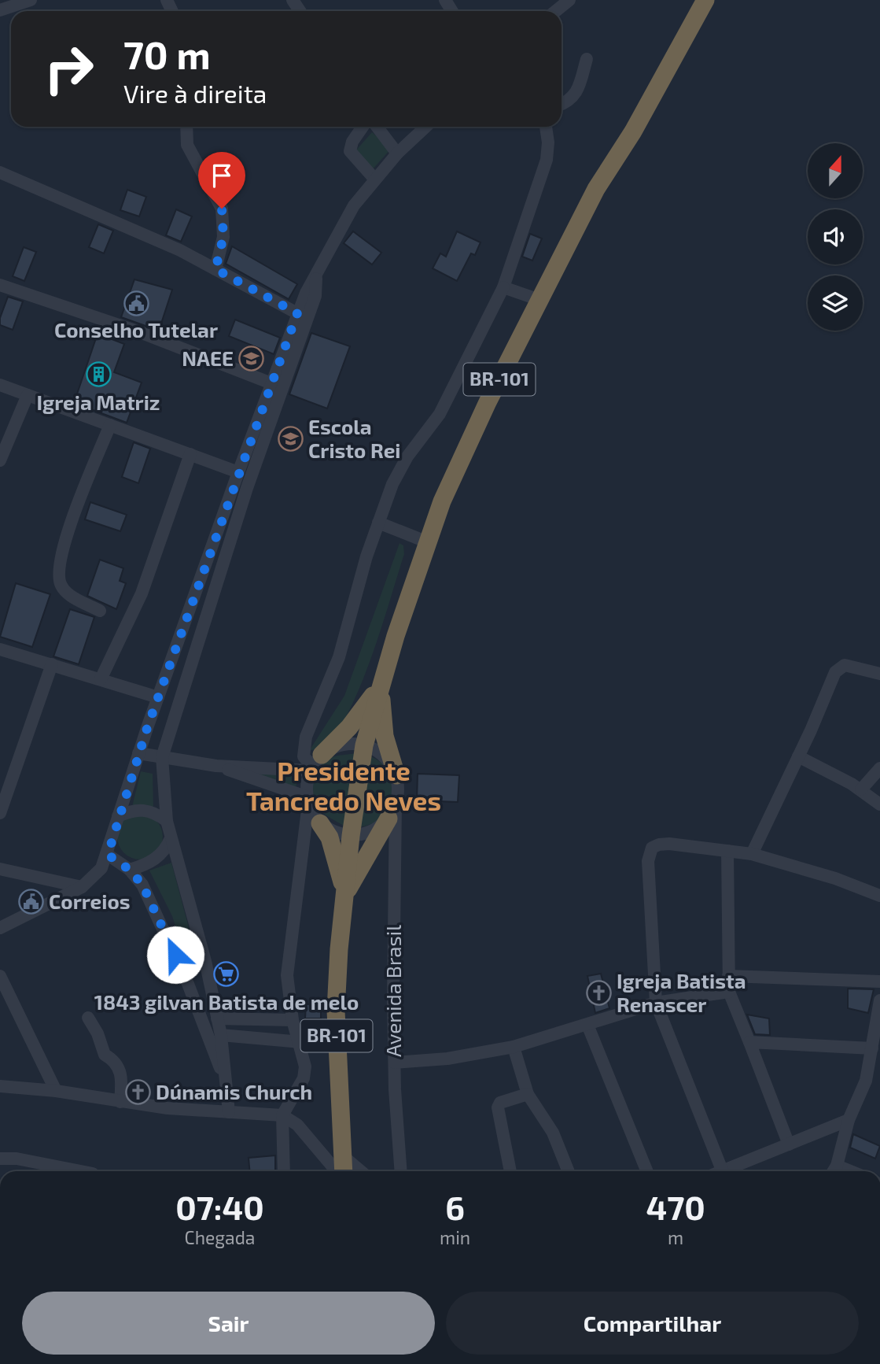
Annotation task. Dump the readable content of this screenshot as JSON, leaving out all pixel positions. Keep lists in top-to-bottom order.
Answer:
{
  "streets": {
    "highway": ["BR-101"],
    "street": ["Avenida Brasil"]
  },
  "districts": ["Presidente Tancredo Neves"],
  "places": {
    "public building": ["Conselho Tutelar", "Correios"],
    "school or university": ["NAEE", "Escola Cristo Rei"],
    "building": ["Igreja Matriz"],
    "supermarket": ["1843 gilvan Batista de melo"],
    "church": ["Igreja Batista Renascer", "Dúnamis Church"]
  },
  "north": "top",
  "page": {
    "turn": ["70 m", "Vire à direita"],
    "eta": [
      "07:40",
      "Chegada",
      "6",
      "min",
      "470",
      "m"
    ],
    "buttons": ["Sair", "Compartilhar"]
  }
}
